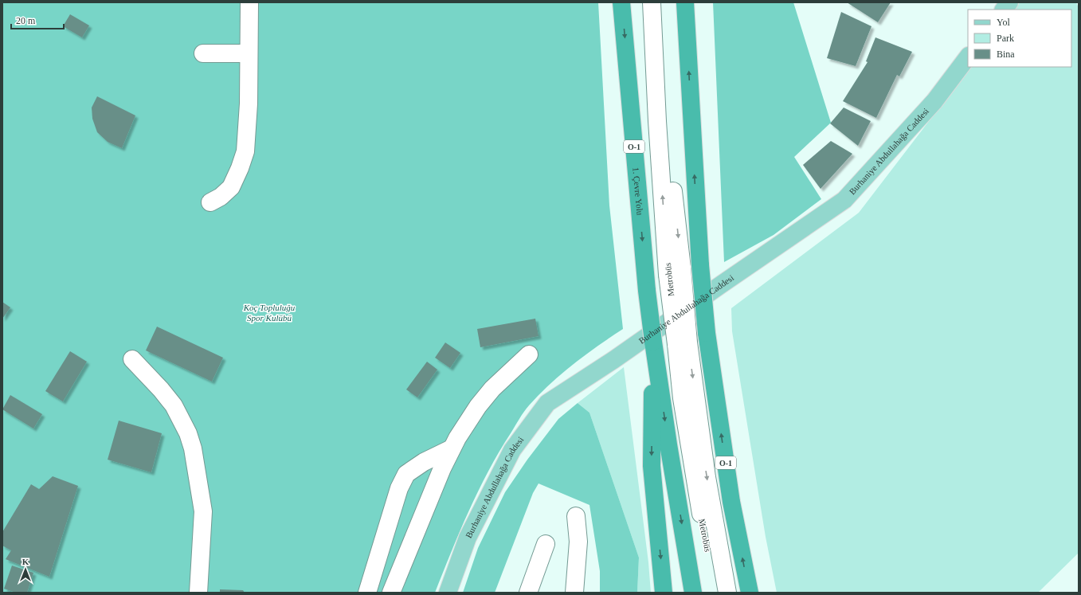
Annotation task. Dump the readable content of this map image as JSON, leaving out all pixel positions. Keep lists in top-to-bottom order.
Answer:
{
  "streets": {
    "highway": ["O-1", "1. Çevre Yolu"],
    "main road": ["Burhaniye Abdullahağa Caddesi"],
    "lane": ["Metrobüs"]
  },
  "crossings": [
    ["O-1", "1. Çevre Yolu"]
  ],
  "parks": ["Koç Topluluğu Spor Kulübü"],
  "legend": ["Yol", "Park", "Bina"],
  "scale_bar": "20 m",
  "north": "top"
}
